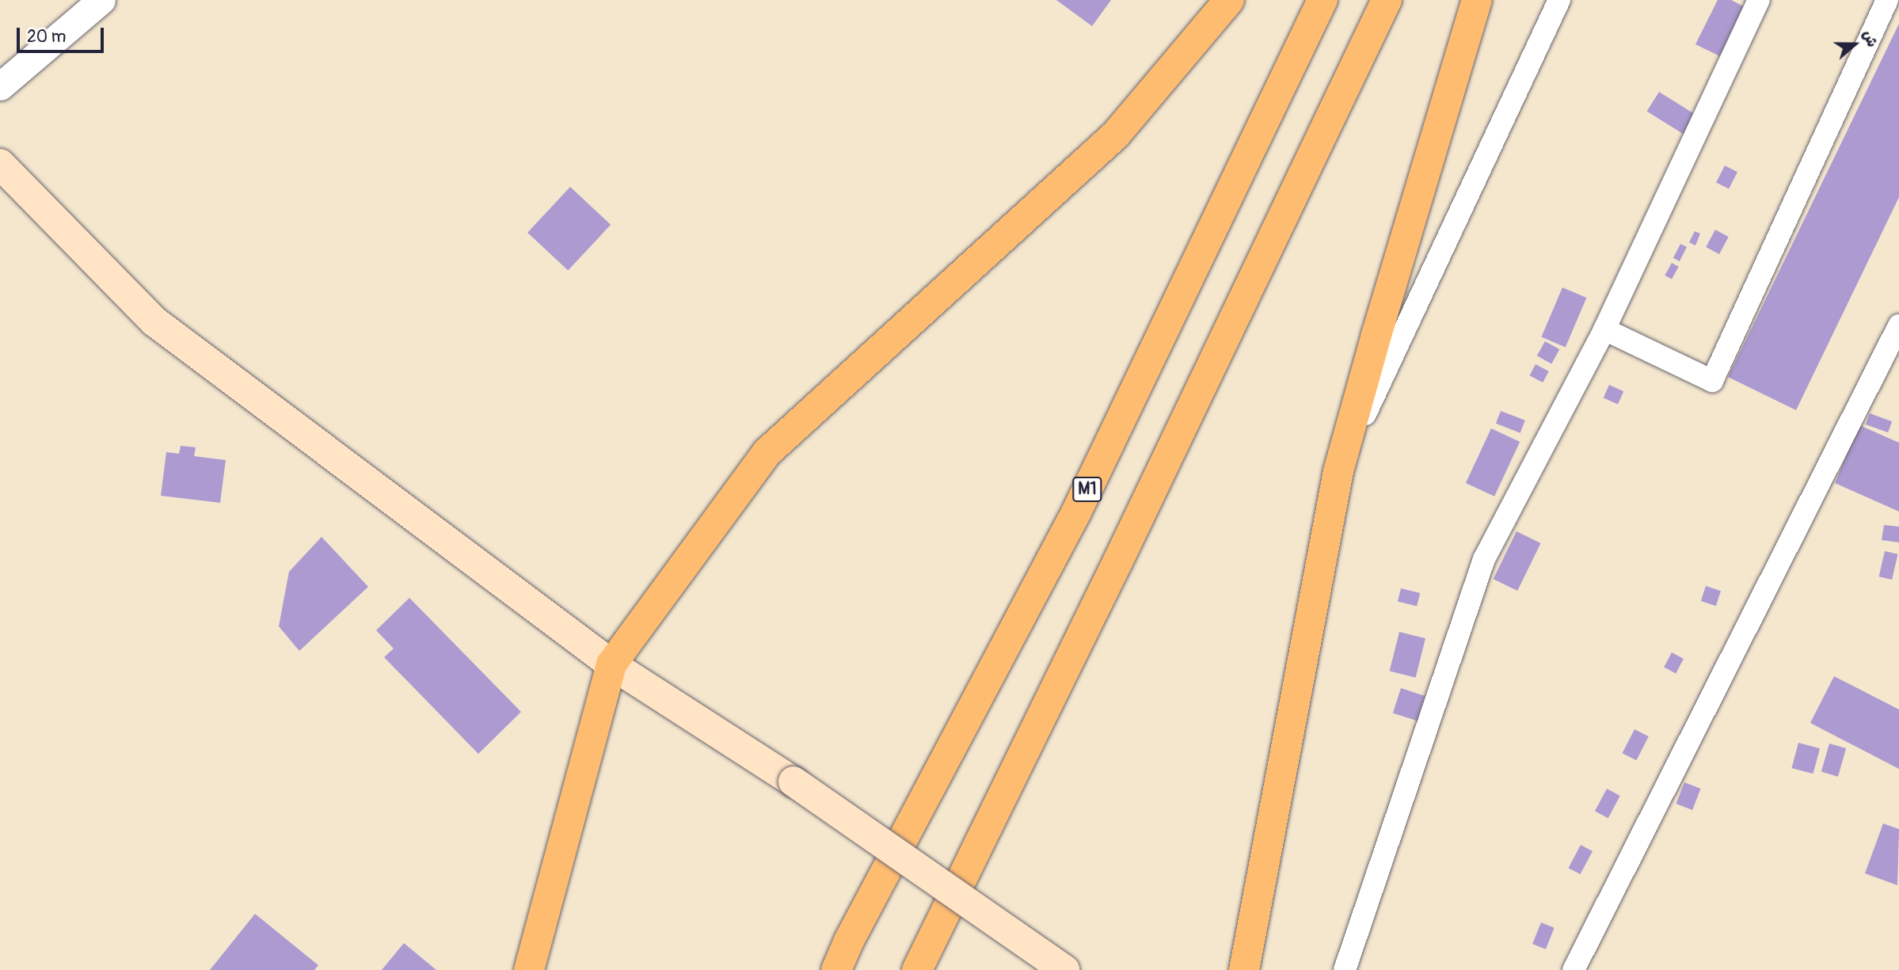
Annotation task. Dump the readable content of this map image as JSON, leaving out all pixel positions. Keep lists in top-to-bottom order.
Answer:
{
  "streets": {
    "highway": ["M1"]
  },
  "scale_bar": "20 m",
  "north": "right"
}
